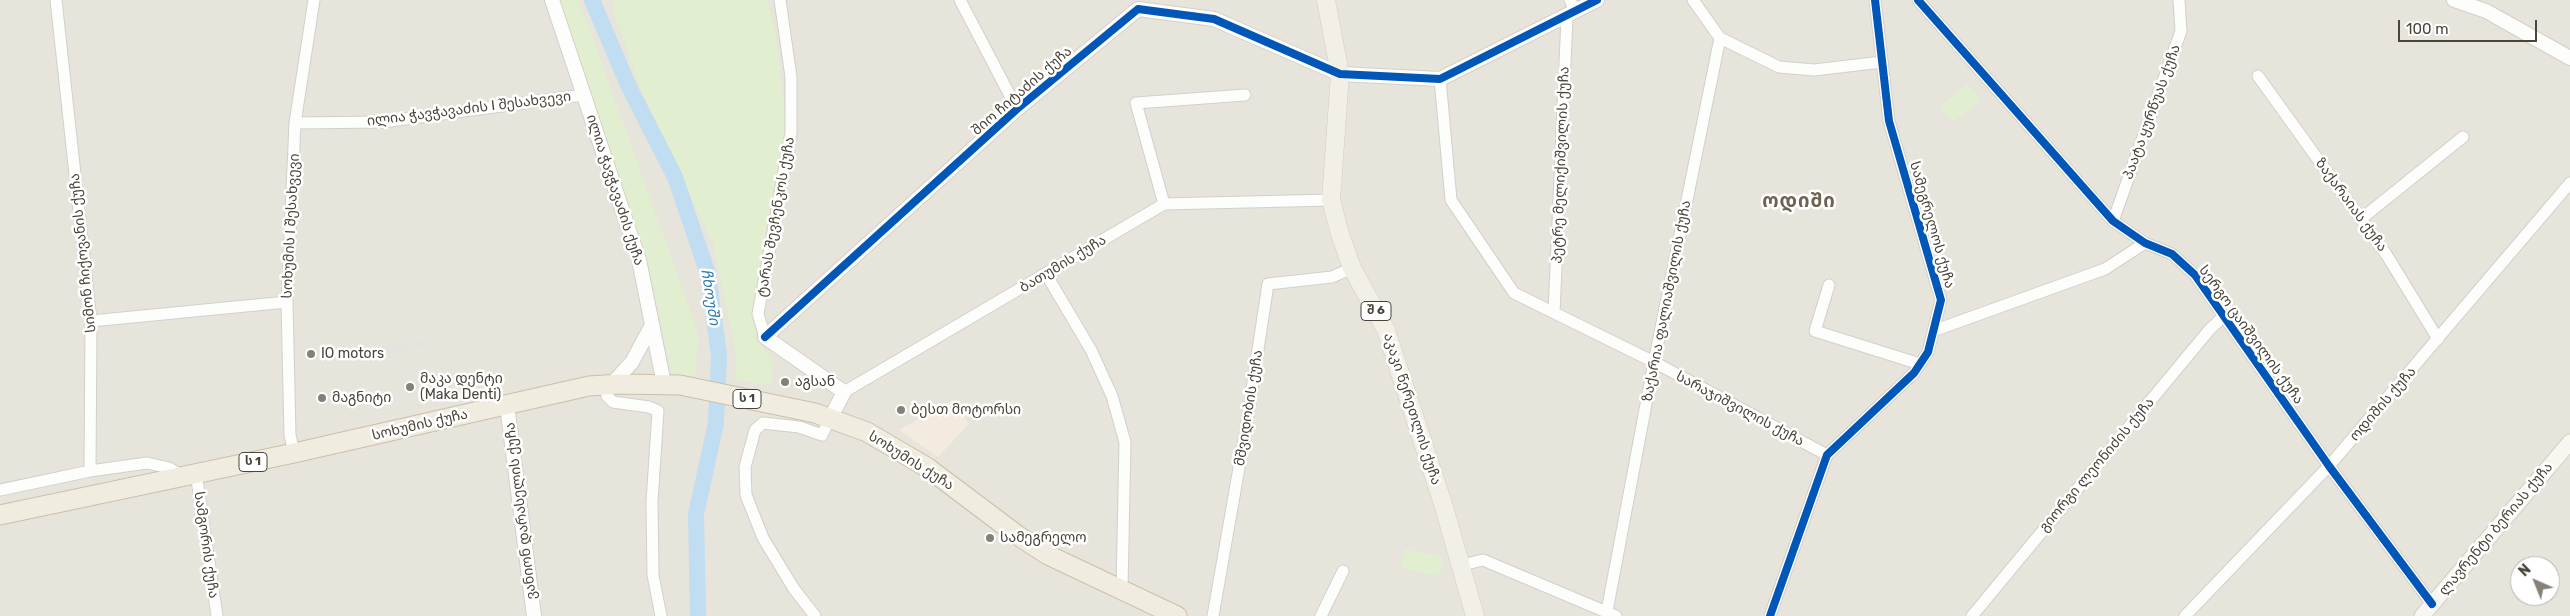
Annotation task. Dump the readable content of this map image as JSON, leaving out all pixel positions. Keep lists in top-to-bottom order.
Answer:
{
  "streets": {
    "highway": ["ს 1", "სოხუმის ქუჩა"],
    "main road": ["შ 6", "აკაკი წერეთლის ქუჩა", "ლავრენტი ბერიას ქუჩა"],
    "street": [
      "შიო ჩიტაძის ქუჩა",
      "ილია ჭავჭავაძის I შესახვევი",
      "პაატა ყურწუას ქუჩა",
      "პეტრე მელიქიშვილის ქუჩა",
      "ილია ჭავჭავაძის ქუჩა",
      "ზაქარაიას ქუჩა",
      "ტარას შევჩენკოს ქუჩა",
      "სამეგრელოს ქუჩა",
      "სოხუმის I შესახვევი",
      "სიმონ ჩიქოვანის ქუჩა",
      "ბათუმის ქუჩა",
      "ზაქარია ფალიაშვილის ქუჩა",
      "სერგო ცაიშვილის ქუჩა",
      "ოდიშის ქუჩა",
      "მშვიდობის ქუჩა",
      "სარაჯიშვილის ქუჩა",
      "გიორგი ლეონიძის ქუჩა",
      "ვანიონ დარასელის ქუჩა",
      "სამგორის ქუჩა"
    ]
  },
  "crossings": [
    ["შიო ჩიტაძის ქუჩა", "ტარას შევჩენკოს ქუჩა"],
    ["შიო ჩიტაძის ქუჩა", "აკაკი წერეთლის ქუჩა"],
    ["ილია ჭავჭავაძის I შესახვევი", "ილია ჭავჭავაძის ქუჩა"],
    ["ილია ჭავჭავაძის I შესახვევი", "სოხუმის I შესახვევი"],
    ["პაატა ყურწუას ქუჩა", "სერგო ცაიშვილის ქუჩა"],
    ["პეტრე მელიქიშვილის ქუჩა", "სარაჯიშვილის ქუჩა"],
    ["ილია ჭავჭავაძის ქუჩა", "სოხუმის ქუჩა"],
    ["ზაქარაიას ქუჩა", "ოდიშის ქუჩა"],
    ["სამეგრელოს ქუჩა", "სარაჯიშვილის ქუჩა"],
    ["სოხუმის I შესახვევი", "სოხუმის ქუჩა"],
    ["ბათუმის ქუჩა", "აკაკი წერეთლის ქუჩა"],
    ["ზაქარია ფალიაშვილის ქუჩა", "სარაჯიშვილის ქუჩა"],
    ["სერგო ცაიშვილის ქუჩა", "ოდიშის ქუჩა"],
    ["სერგო ცაიშვილის ქუჩა", "გიორგი ლეონიძის ქუჩა"],
    ["სერგო ცაიშვილის ქუჩა", "ლავრენტი ბერიას ქუჩა"],
    ["მშვიდობის ქუჩა", "აკაკი წერეთლის ქუჩა"],
    ["სოხუმის ქუჩა", "ვანიონ დარასელის ქუჩა"],
    ["სოხუმის ქუჩა", "სამგორის ქუჩა"]
  ],
  "districts": ["ოდიში"],
  "water": ["ჩხოუში"],
  "places": [
    "IO motors",
    "აგსან",
    "მაკა დენტი (Maka Denti)",
    "მაგნიტი",
    "ბესთ მოტორსი",
    "სამეგრელო"
  ],
  "scale_bar": "100 m",
  "north": "top left"
}
